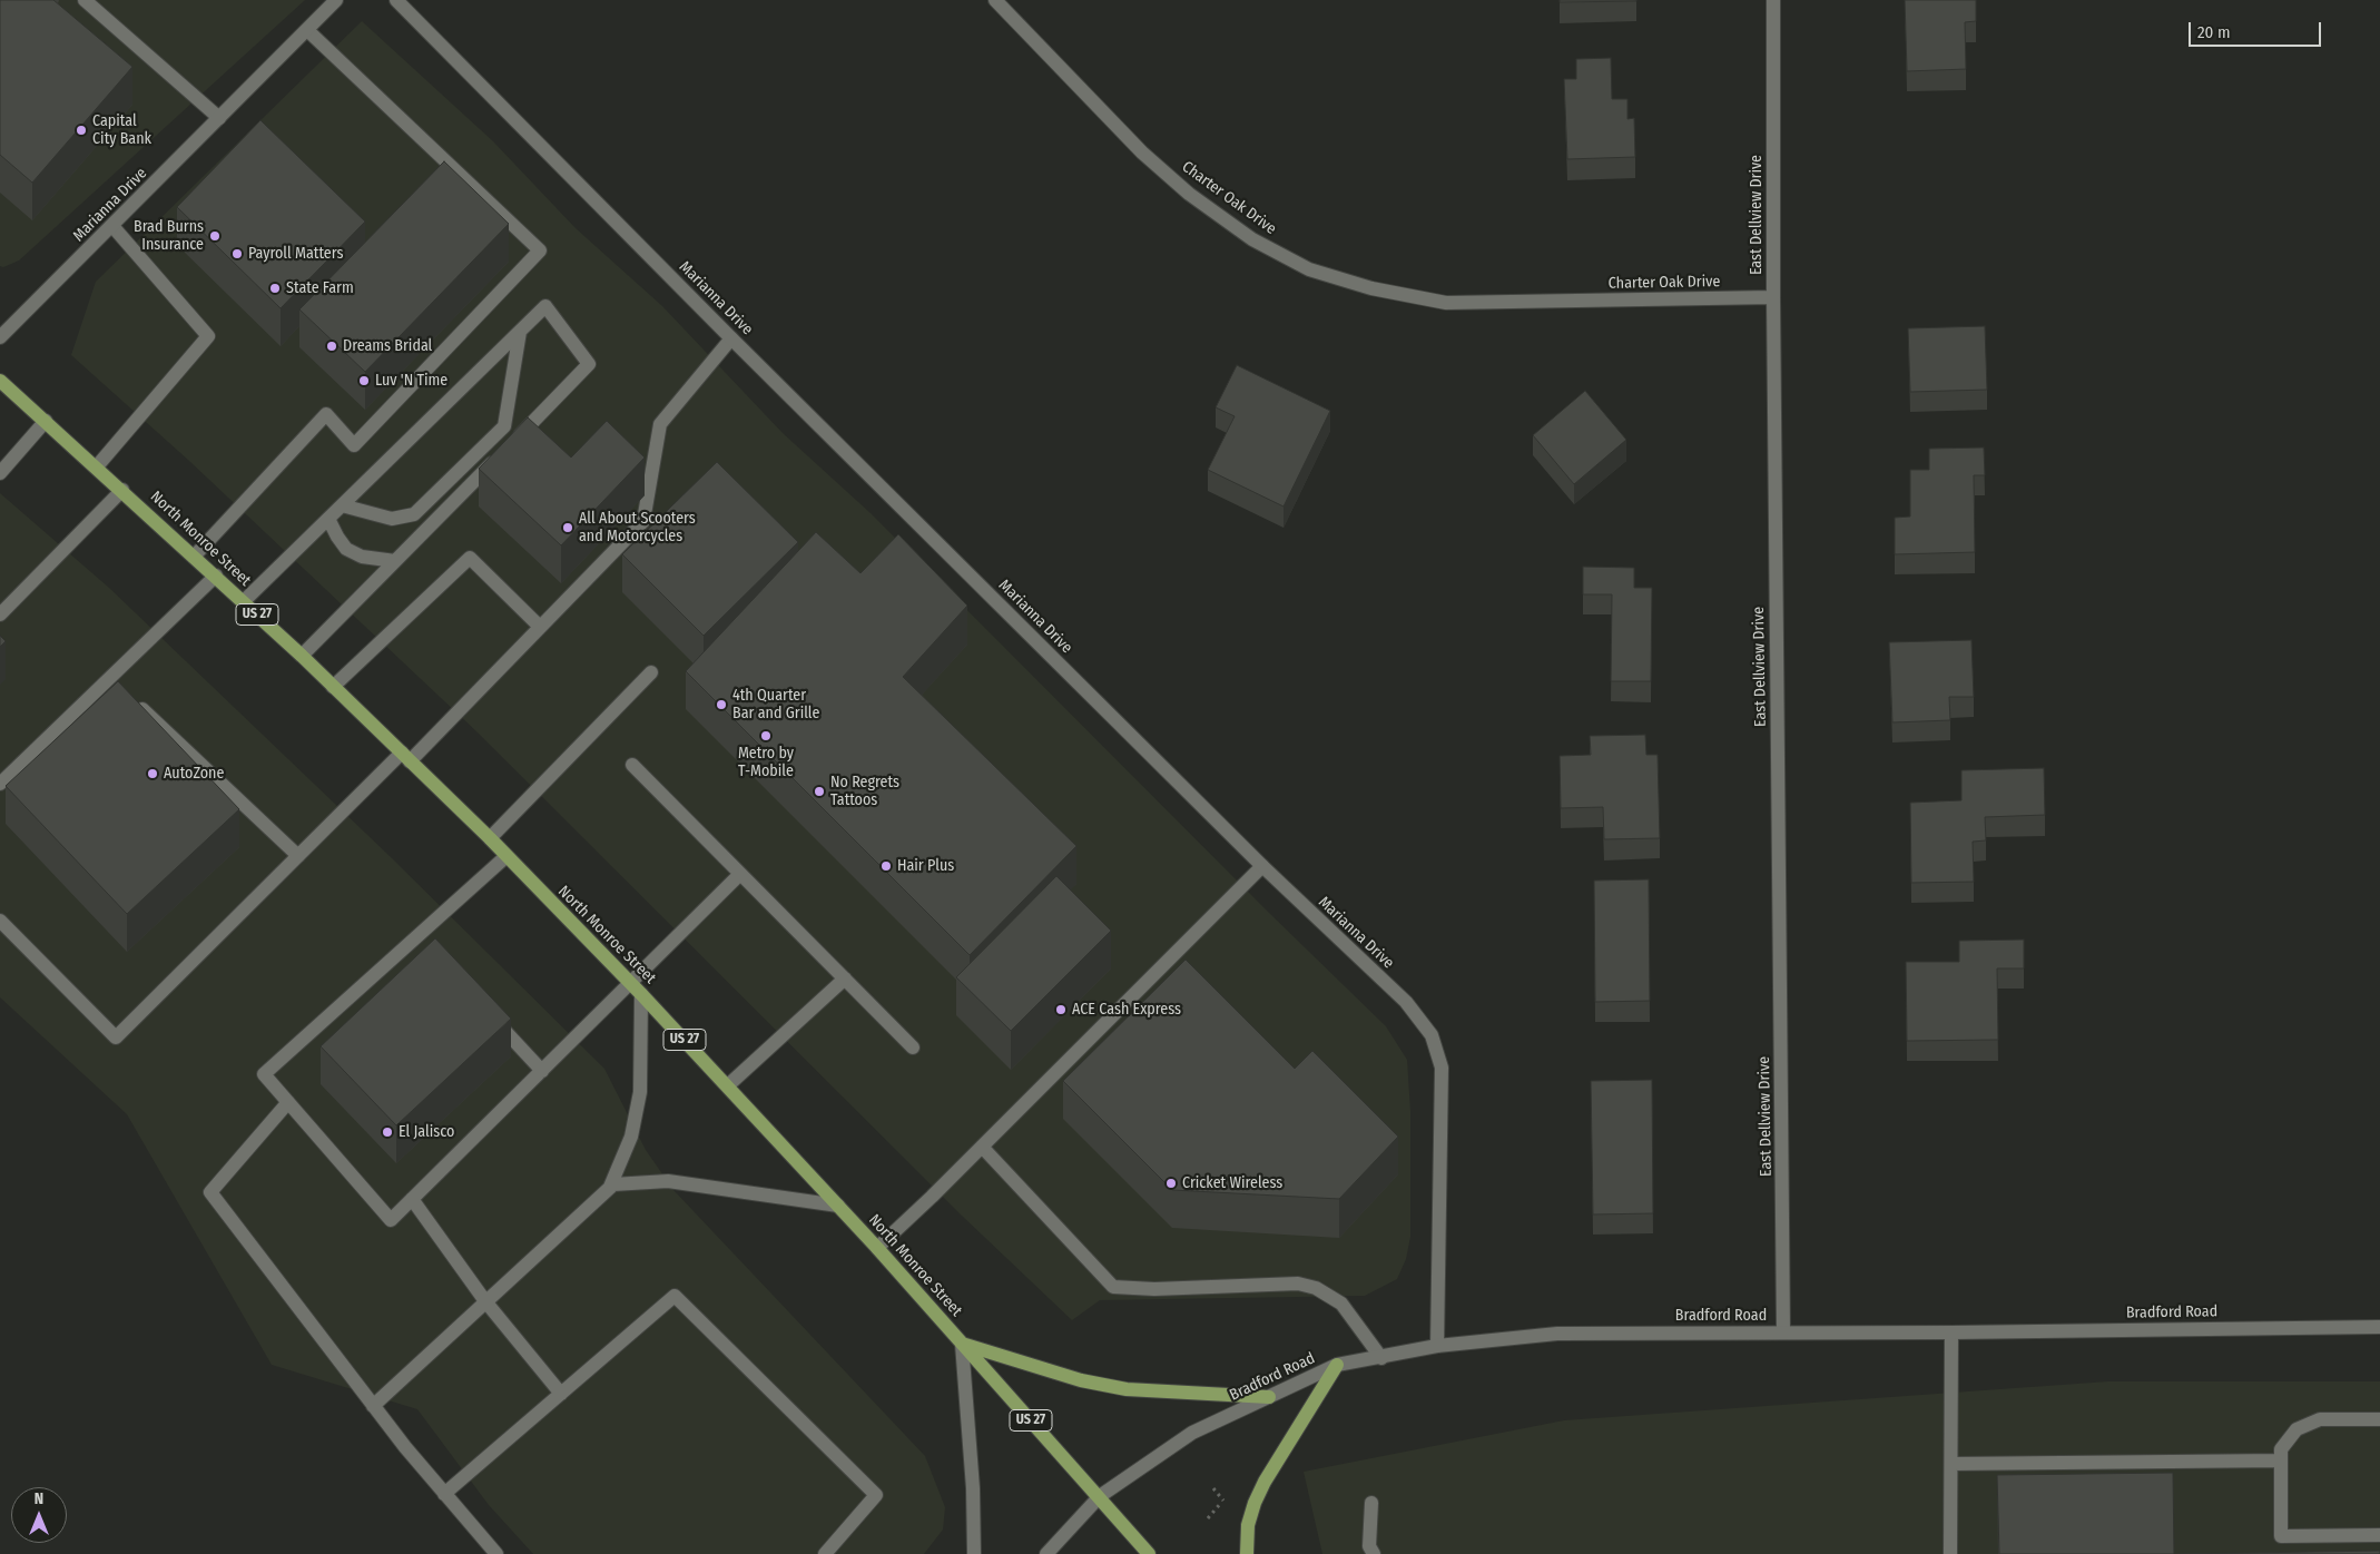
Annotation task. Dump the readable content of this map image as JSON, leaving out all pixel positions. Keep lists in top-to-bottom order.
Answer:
{
  "streets": {
    "main road": ["North Monroe Street", "US 27"],
    "street": [
      "Charter Oak Drive",
      "Marianna Drive",
      "East Dellview Drive",
      "Bradford Road"
    ]
  },
  "crossings": [
    ["Charter Oak Drive", "East Dellview Drive"],
    ["Marianna Drive", "Bradford Road"],
    ["East Dellview Drive", "Bradford Road"],
    ["North Monroe Street", "Bradford Road"]
  ],
  "places": [
    "Capital City Bank",
    "Brad Burns Insurance",
    "Payroll Matters",
    "State Farm",
    "Dreams Bridal",
    "Luv 'N Time",
    "All About Scooters and Motorcycles",
    "4th Quarter Bar and Grille",
    "Metro by T-Mobile",
    "AutoZone",
    "No Regrets Tattoos",
    "Hair Plus",
    "ACE Cash Express",
    "El Jalisco",
    "Cricket Wireless"
  ],
  "scale_bar": "20 m",
  "north": "top"
}
